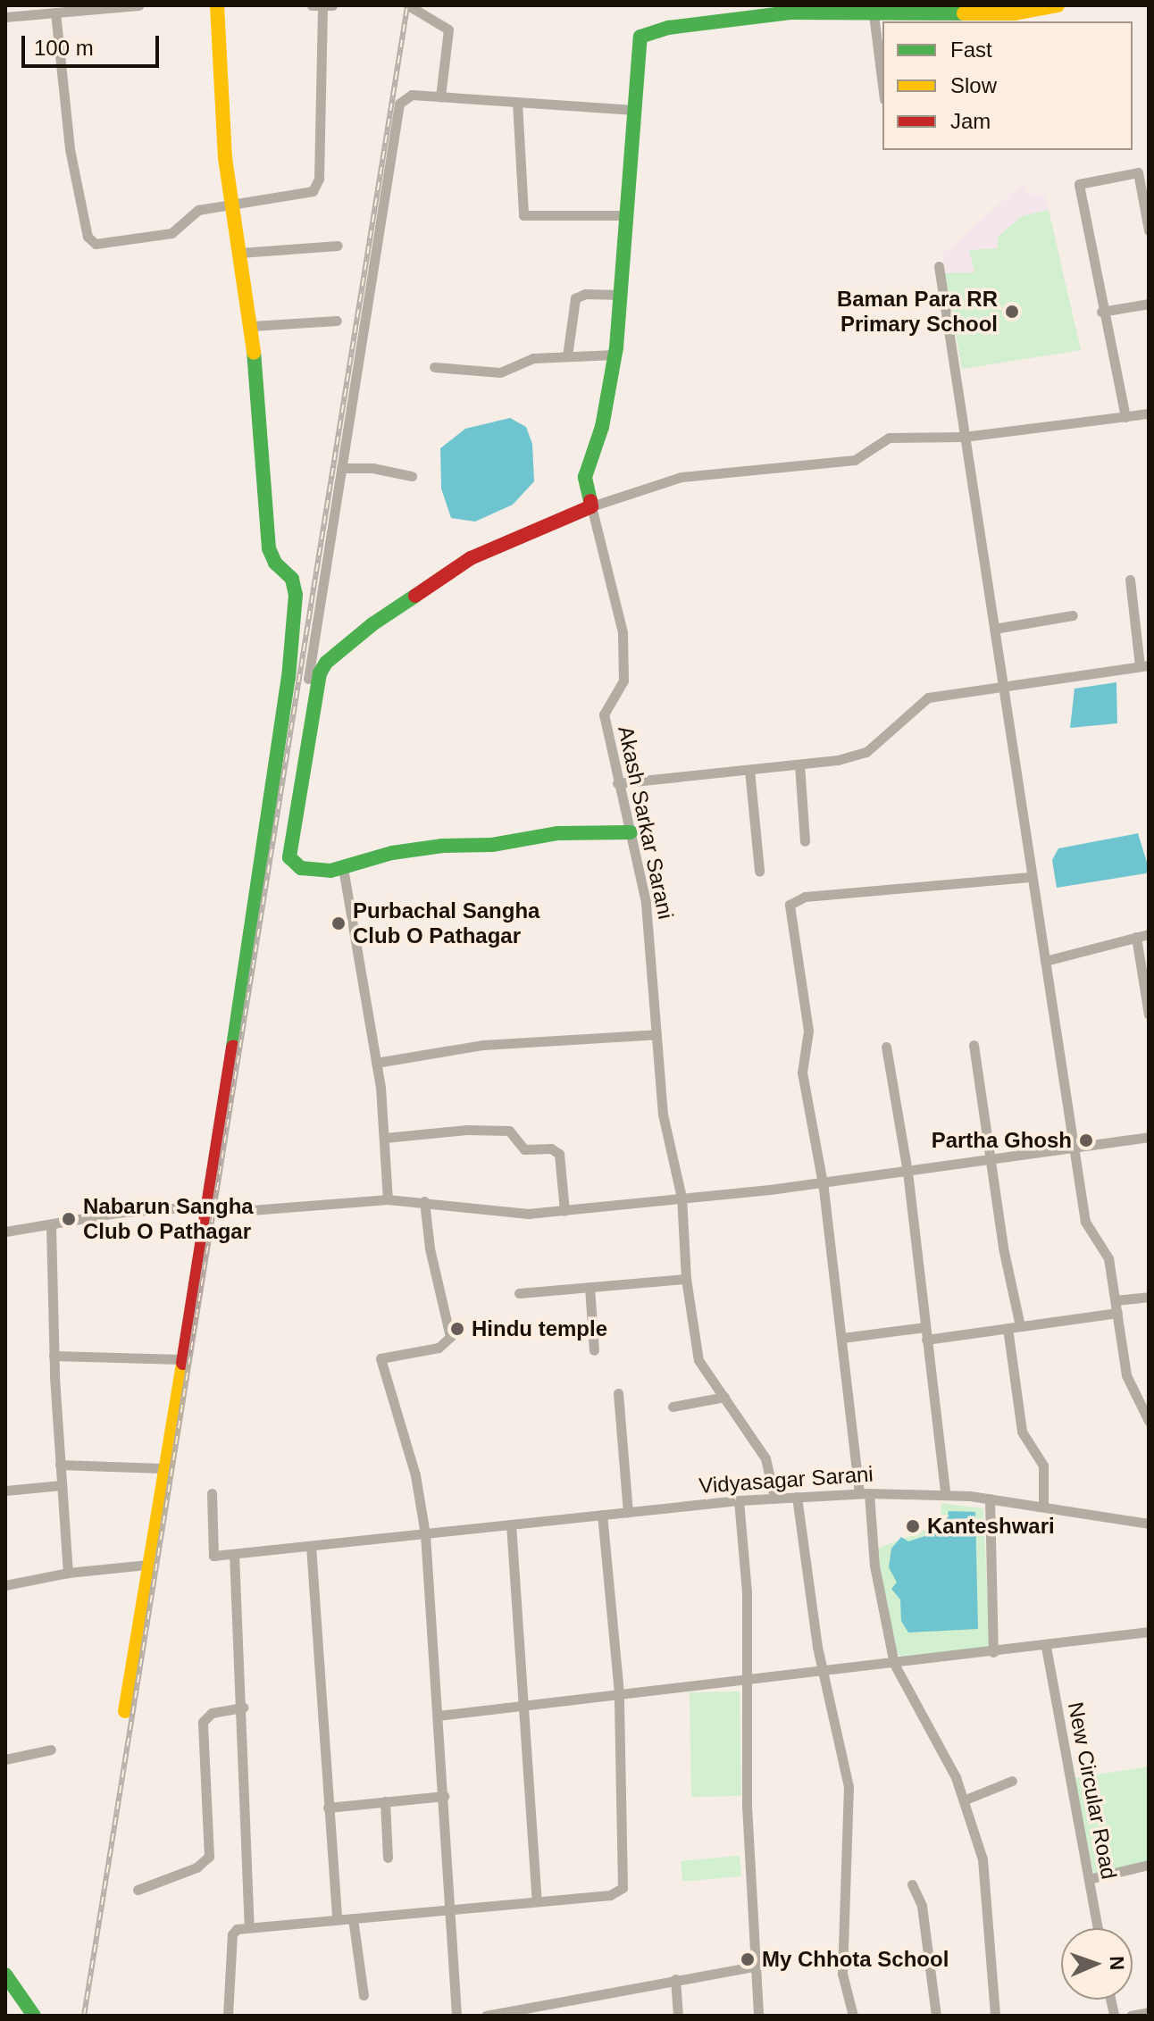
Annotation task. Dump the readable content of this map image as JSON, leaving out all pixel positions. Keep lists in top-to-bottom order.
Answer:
{
  "streets": {
    "street": ["Akash Sarkar Sarani", "Vidyasagar Sarani", "New Circular Road"]
  },
  "crossings": [
    ["Akash Sarkar Sarani", "Vidyasagar Sarani"]
  ],
  "places": [
    "Baman Para RR Primary School",
    "Purbachal Sangha Club O Pathagar",
    "Partha Ghosh",
    "Nabarun Sangha Club O Pathagar",
    "Hindu temple",
    "Kanteshwari",
    "My Chhota School"
  ],
  "legend": ["Fast", "Slow", "Jam"],
  "scale_bar": "100 m",
  "north": "right"
}
